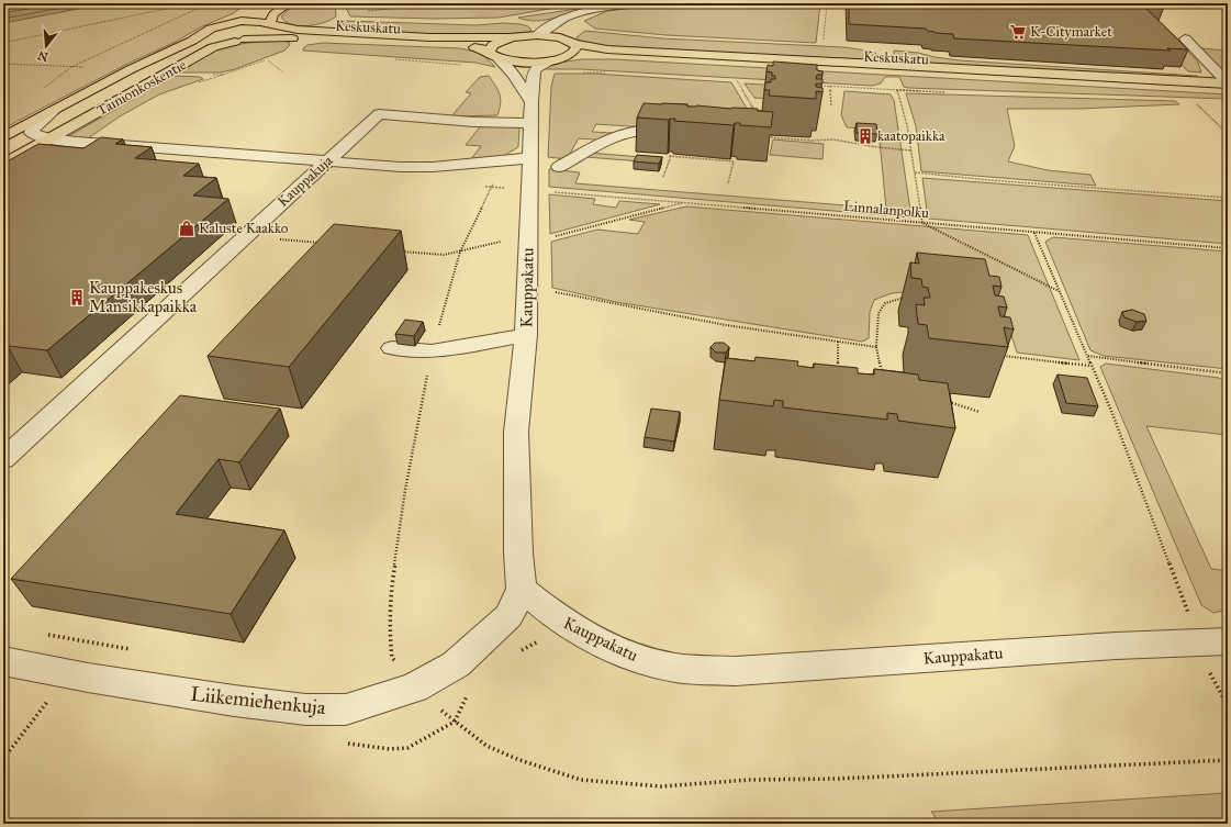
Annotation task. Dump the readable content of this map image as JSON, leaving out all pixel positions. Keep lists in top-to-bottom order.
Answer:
{
  "streets": {
    "main road": ["Keskuskatu", "Tainionkoskentie"],
    "street": ["Kauppakuja", "Kauppakatu", "Liikemiehenkuja"],
    "path": ["Linnalanpolku"]
  },
  "crossings": [
    ["Keskuskatu", "Tainionkoskentie"],
    ["Keskuskatu", "Kauppakatu"],
    ["Kauppakuja", "Kauppakatu"],
    ["Kauppakatu", "Liikemiehenkuja"]
  ],
  "places": {
    "supermarket": ["K-Citymarket"],
    "building": ["kaatopaikka", "Kauppakeskus Mansikkapaikka"],
    "shop": ["Kaluste Kaakko"]
  },
  "north": "bottom"
}
